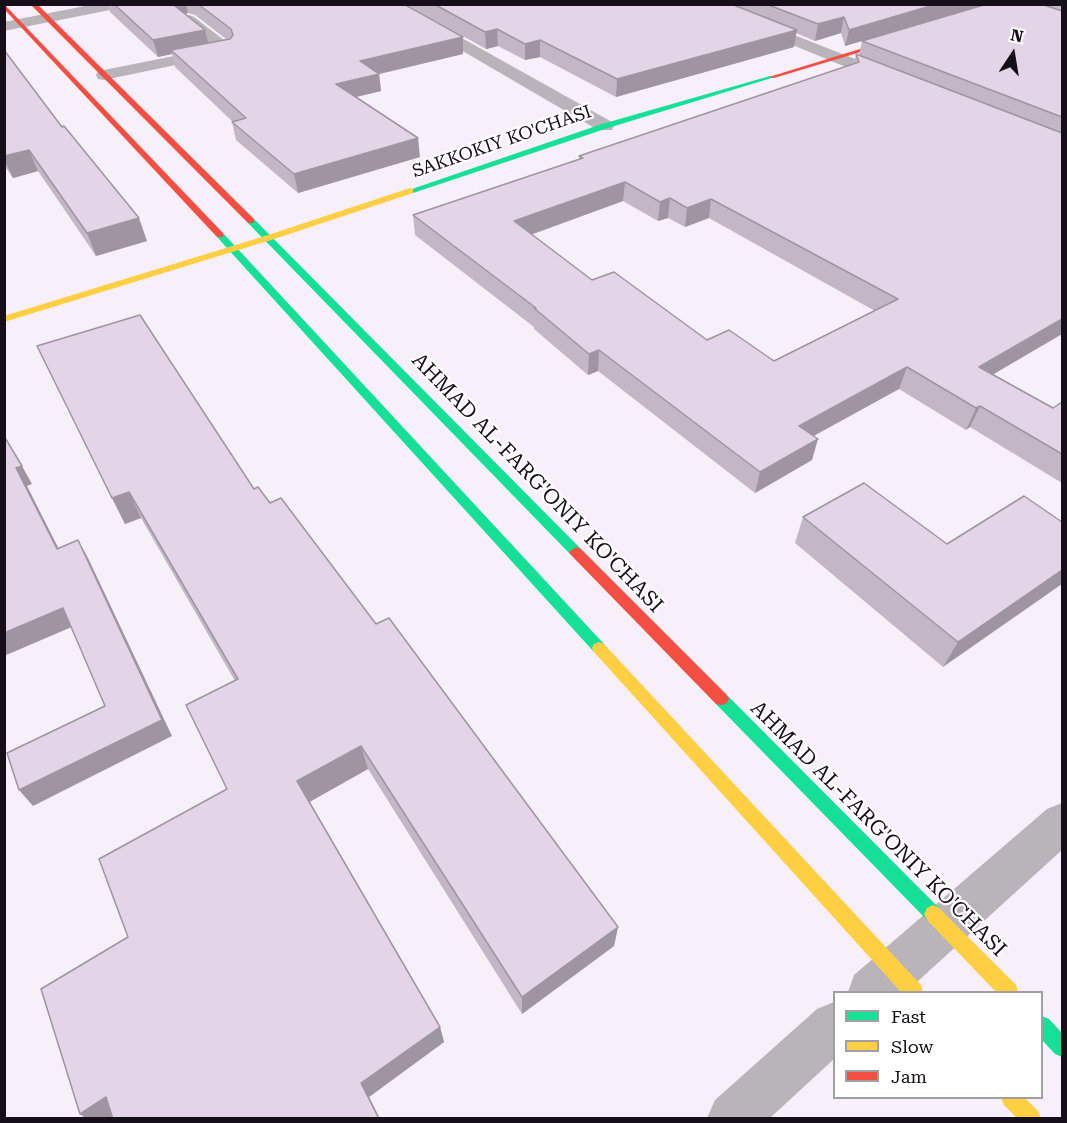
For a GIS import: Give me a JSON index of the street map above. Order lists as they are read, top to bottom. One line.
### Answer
{"streets":{"main road":["SAKKOKIY KO'CHASI","AHMAD AL-FARG'ONIY KO'CHASI"]},"crossings":[["SAKKOKIY KO'CHASI","AHMAD AL-FARG'ONIY KO'CHASI"]],"legend":["Fast","Slow","Jam"],"north":"top"}
